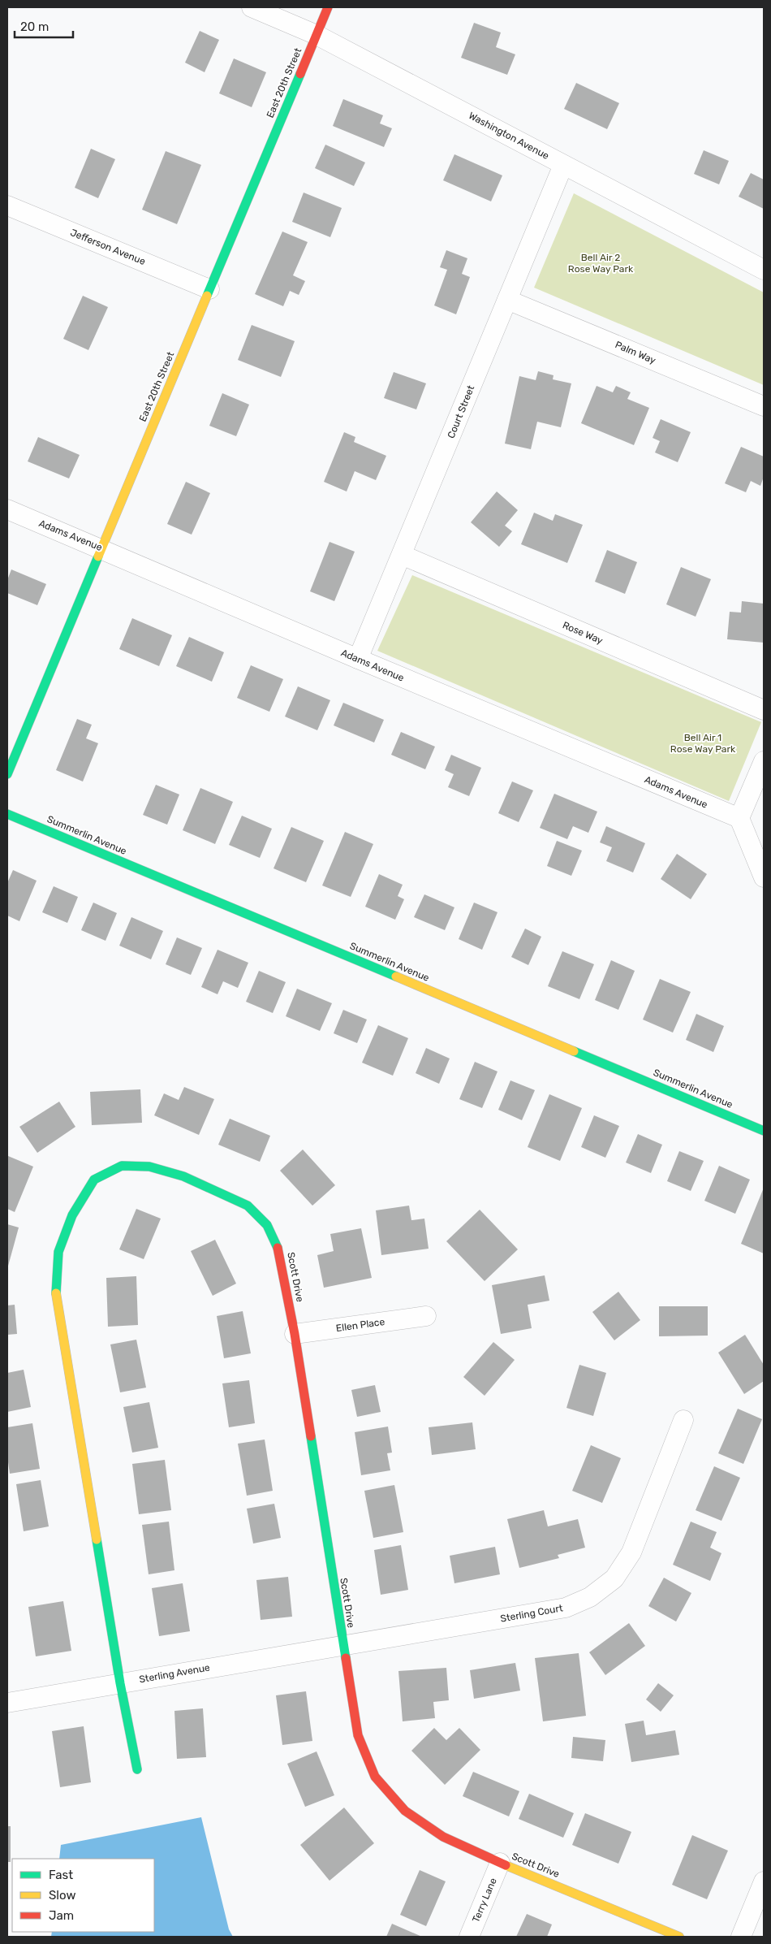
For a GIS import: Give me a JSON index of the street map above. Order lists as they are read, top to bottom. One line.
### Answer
{"streets":{"street":["East 20th Street","Washington Avenue","Jefferson Avenue","Palm Way","Court Street","Adams Avenue","Rose Way","Summerlin Avenue","Scott Drive","Ellen Place","Sterling Court","Sterling Avenue","Terry Lane"]},"crossings":[["East 20th Street","Washington Avenue"],["East 20th Street","Jefferson Avenue"],["East 20th Street","Adams Avenue"],["Washington Avenue","Court Street"],["Palm Way","Court Street"],["Court Street","Adams Avenue"],["Court Street","Rose Way"],["Scott Drive","Ellen Place"],["Scott Drive","Sterling Court"],["Scott Drive","Sterling Avenue"],["Scott Drive","Terry Lane"],["Sterling Court","Sterling Avenue"]],"parks":["Bell Air 2 Rose Way Park","Bell Air 1 Rose Way Park"],"legend":["Fast","Slow","Jam"],"scale_bar":"20 m"}
